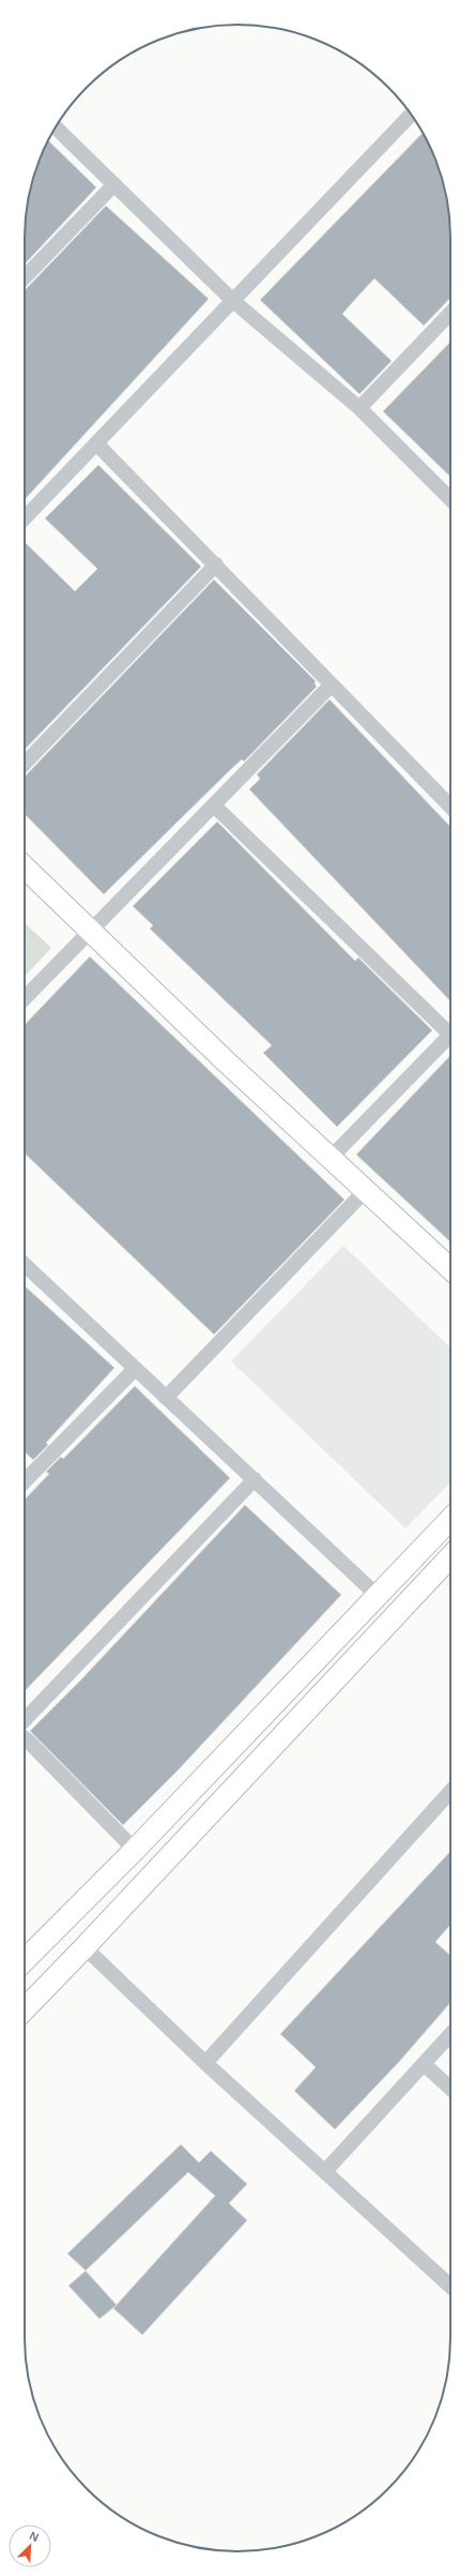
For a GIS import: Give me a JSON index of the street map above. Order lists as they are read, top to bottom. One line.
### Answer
{"north":"top right"}
